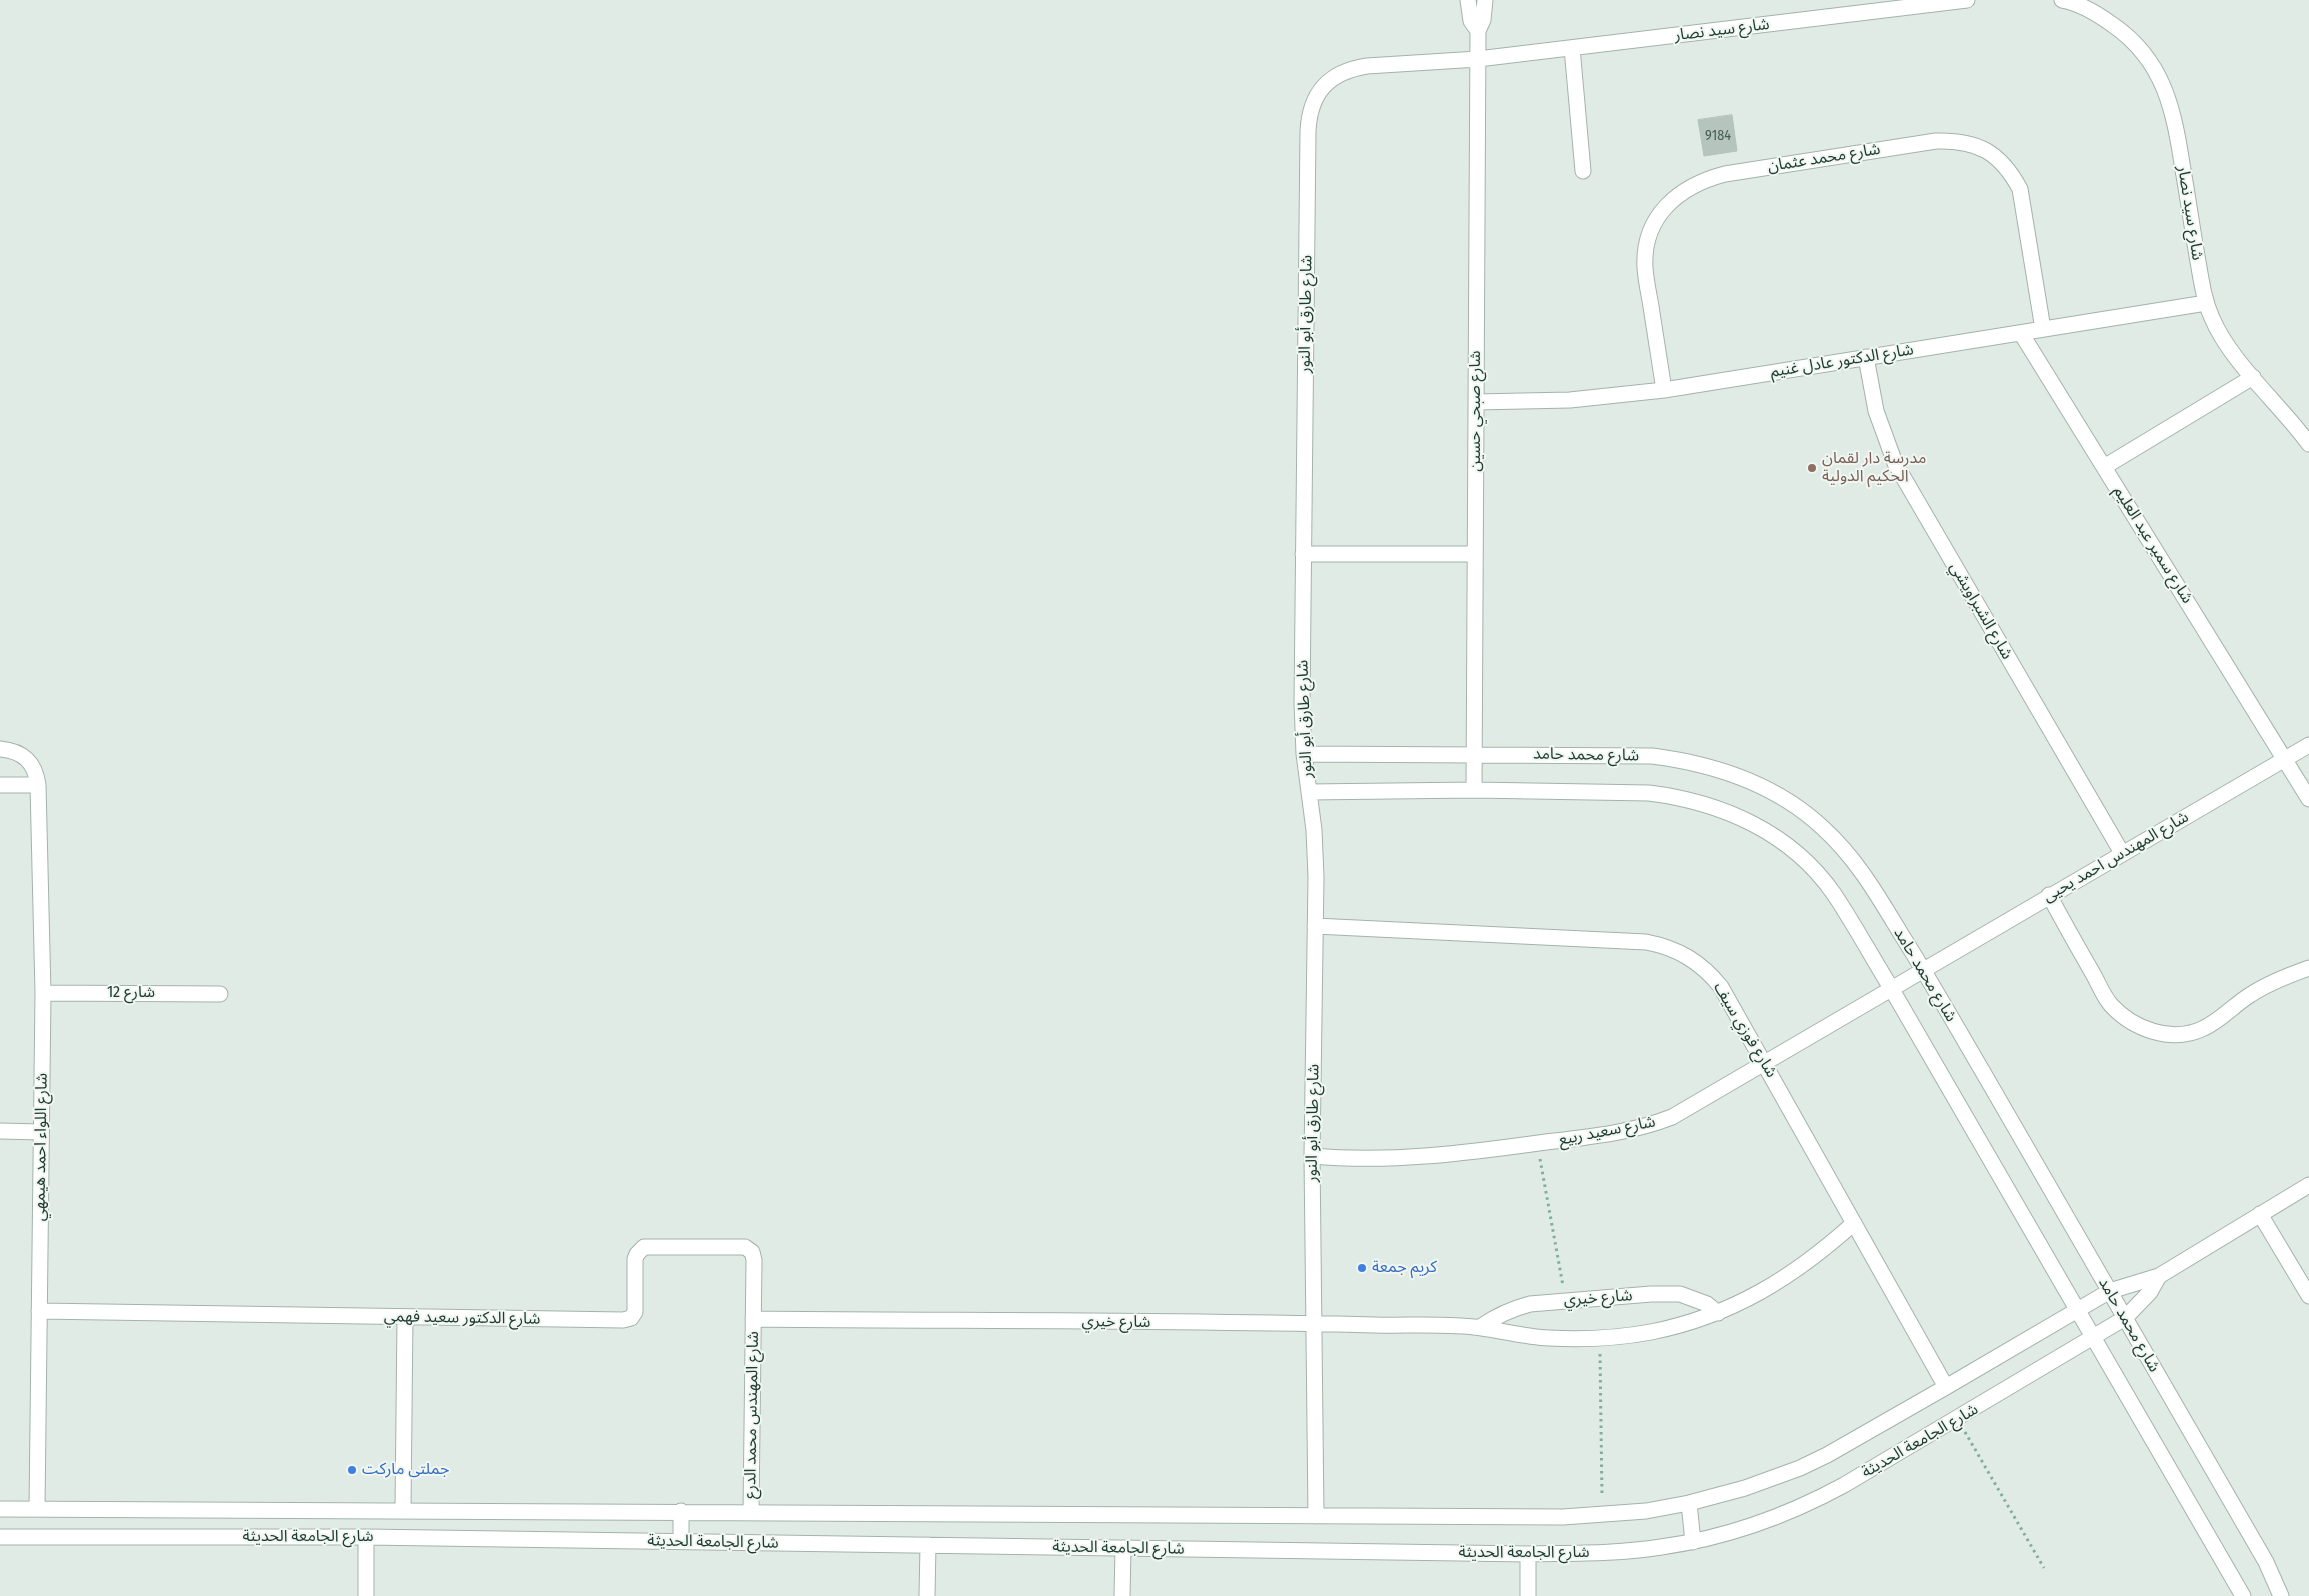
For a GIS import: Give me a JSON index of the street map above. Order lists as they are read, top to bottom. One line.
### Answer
{"streets":{"street":["شارع سيد نصار","شارع محمد عثمان","شارع طارق أبو النور","شارع الدكتور عادل غنيم","شارع صبحي حسين","شارع سمير عبد العليم","شارع الشبراويشي","شارع محمد حامد","شارع المهندس احمد يحيى","شارع 12","شارع فوزي سيف","شارع سعيد ربيع","شارع اللواء احمد هيمهي","شارع خيري","شارع الدكتور سعيد فهمي","شارع المهندس محمد الدرع","شارع الجامعة الحديثة"]},"crossings":[["شارع سيد نصار","شارع طارق أبو النور"],["شارع سيد نصار","شارع الدكتور عادل غنيم"],["شارع سيد نصار","شارع صبحي حسين"],["شارع محمد عثمان","شارع الدكتور عادل غنيم"],["شارع طارق أبو النور","شارع صبحي حسين"],["شارع طارق أبو النور","شارع محمد حامد"],["شارع طارق أبو النور","شارع فوزي سيف"],["شارع طارق أبو النور","شارع سعيد ربيع"],["شارع طارق أبو النور","شارع خيري"],["شارع طارق أبو النور","شارع الجامعة الحديثة"],["شارع الدكتور عادل غنيم","شارع صبحي حسين"],["شارع الدكتور عادل غنيم","شارع سمير عبد العليم"],["شارع الدكتور عادل غنيم","شارع الشبراويشي"],["شارع صبحي حسين","شارع محمد حامد"],["شارع سمير عبد العليم","شارع المهندس احمد يحيى"],["شارع الشبراويشي","شارع المهندس احمد يحيى"],["شارع محمد حامد","شارع المهندس احمد يحيى"],["شارع محمد حامد","شارع سعيد ربيع"],["شارع محمد حامد","شارع الجامعة الحديثة"],["شارع المهندس احمد يحيى","شارع سعيد ربيع"],["شارع 12","شارع اللواء احمد هيمهي"],["شارع فوزي سيف","شارع سعيد ربيع"],["شارع فوزي سيف","شارع خيري"],["شارع فوزي سيف","شارع الجامعة الحديثة"],["شارع اللواء احمد هيمهي","شارع الدكتور سعيد فهمي"],["شارع اللواء احمد هيمهي","شارع الجامعة الحديثة"],["شارع خيري","شارع الدكتور سعيد فهمي"],["شارع خيري","شارع المهندس محمد الدرع"],["شارع الدكتور سعيد فهمي","شارع المهندس محمد الدرع"],["شارع المهندس محمد الدرع","شارع الجامعة الحديثة"]],"places":["مدرسة دار لقمان الحكيم الدولية","كريم جمعة","جملتى ماركت"],"house_numbers":["9184"]}
